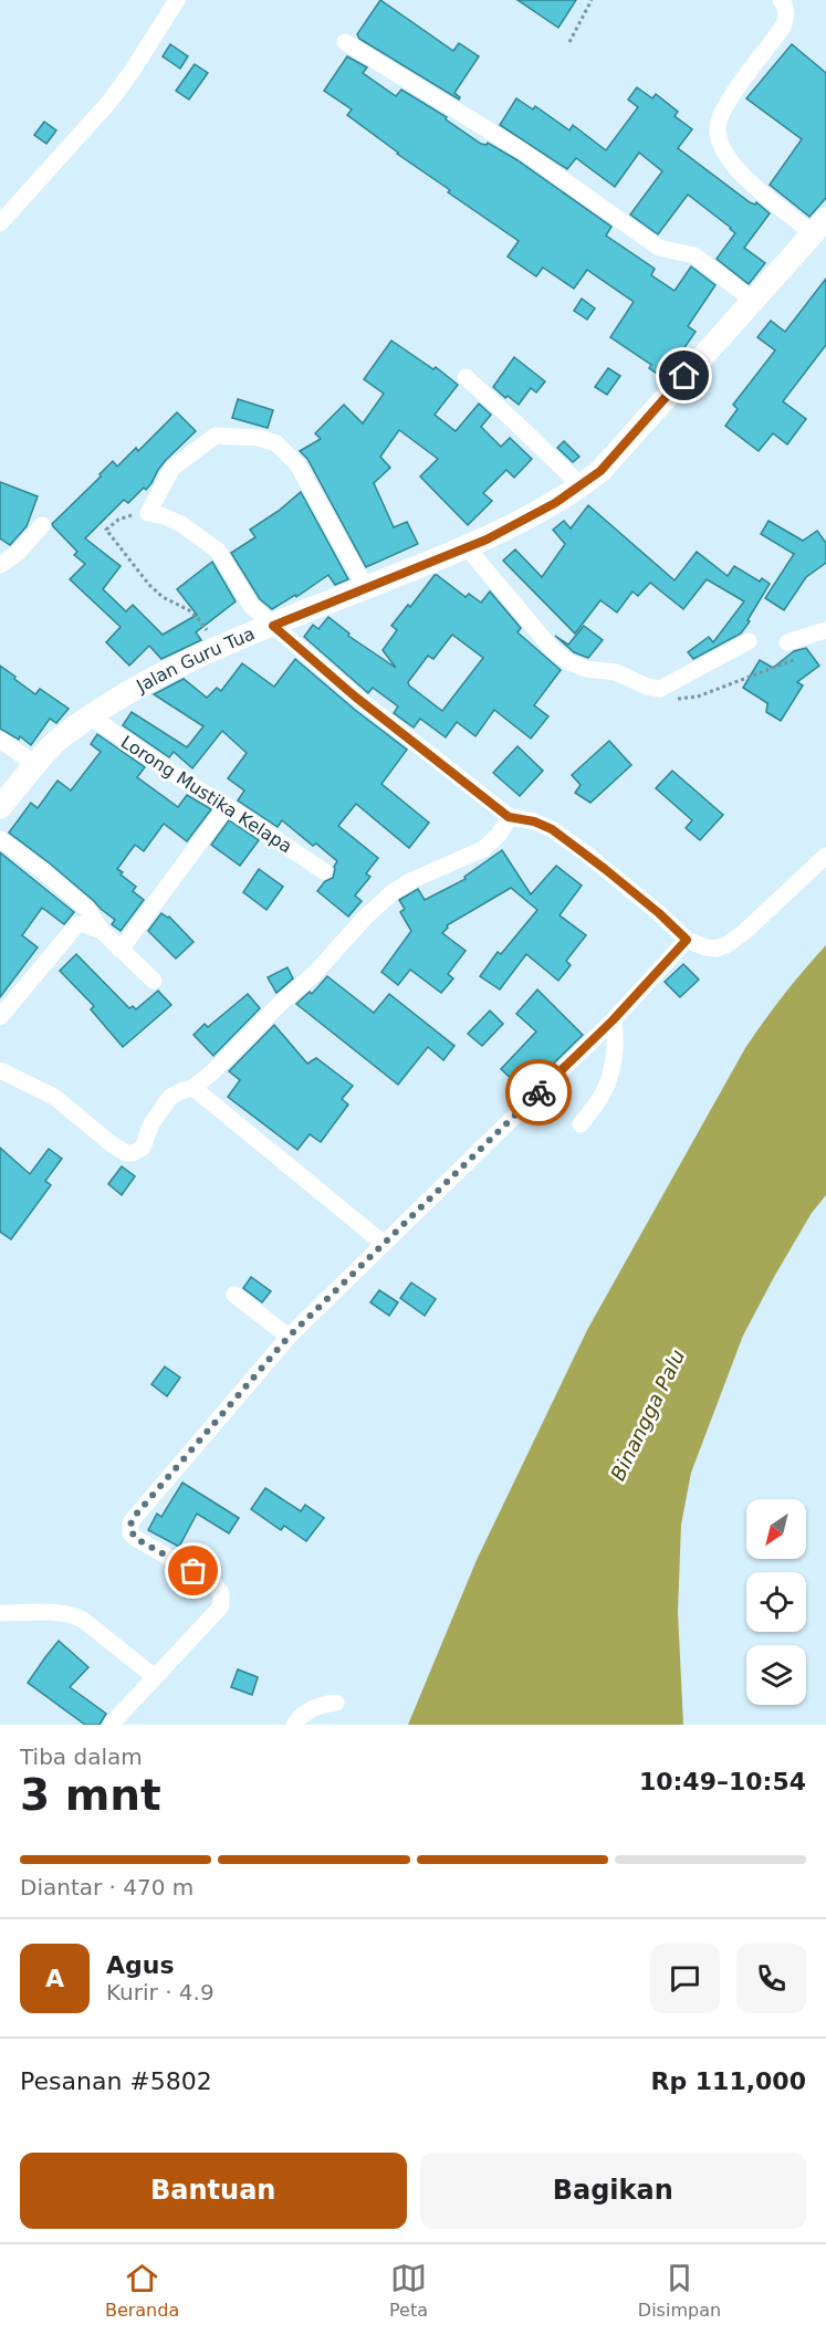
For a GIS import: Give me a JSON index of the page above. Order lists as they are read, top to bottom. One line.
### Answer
{"streets":{"main road":["Jalan Guru Tua"],"street":["Lorong Mustika Kelapa"]},"crossings":[["Jalan Guru Tua","Lorong Mustika Kelapa"]],"water":["Binangga Palu"],"north":"bottom left","page":{"heading":["3 mnt","Tiba dalam","10:49–10:54"],"panel":["Agus","Kurir · 4.9","Pesanan #5802","Rp 111,000"],"bar":"Diantar · 470 m","round":"A","buttons":["Bantuan","Bagikan"],"tabs":["Beranda","Peta","Disimpan"]}}
